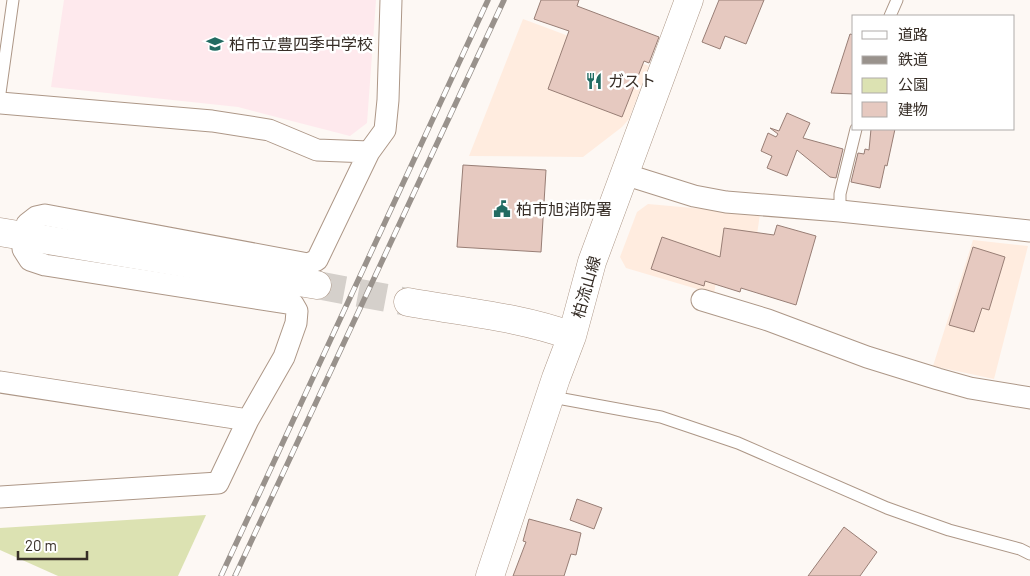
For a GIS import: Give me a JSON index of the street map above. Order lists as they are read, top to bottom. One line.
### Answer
{"streets":{"main road":["柏流山線"]},"places":{"school or university":["柏市立豊四季中学校"],"restaurant":["ガスト"],"public building":["柏市旭消防署"]},"legend":["道路","鉄道","公園","建物"],"scale_bar":"20 m"}
